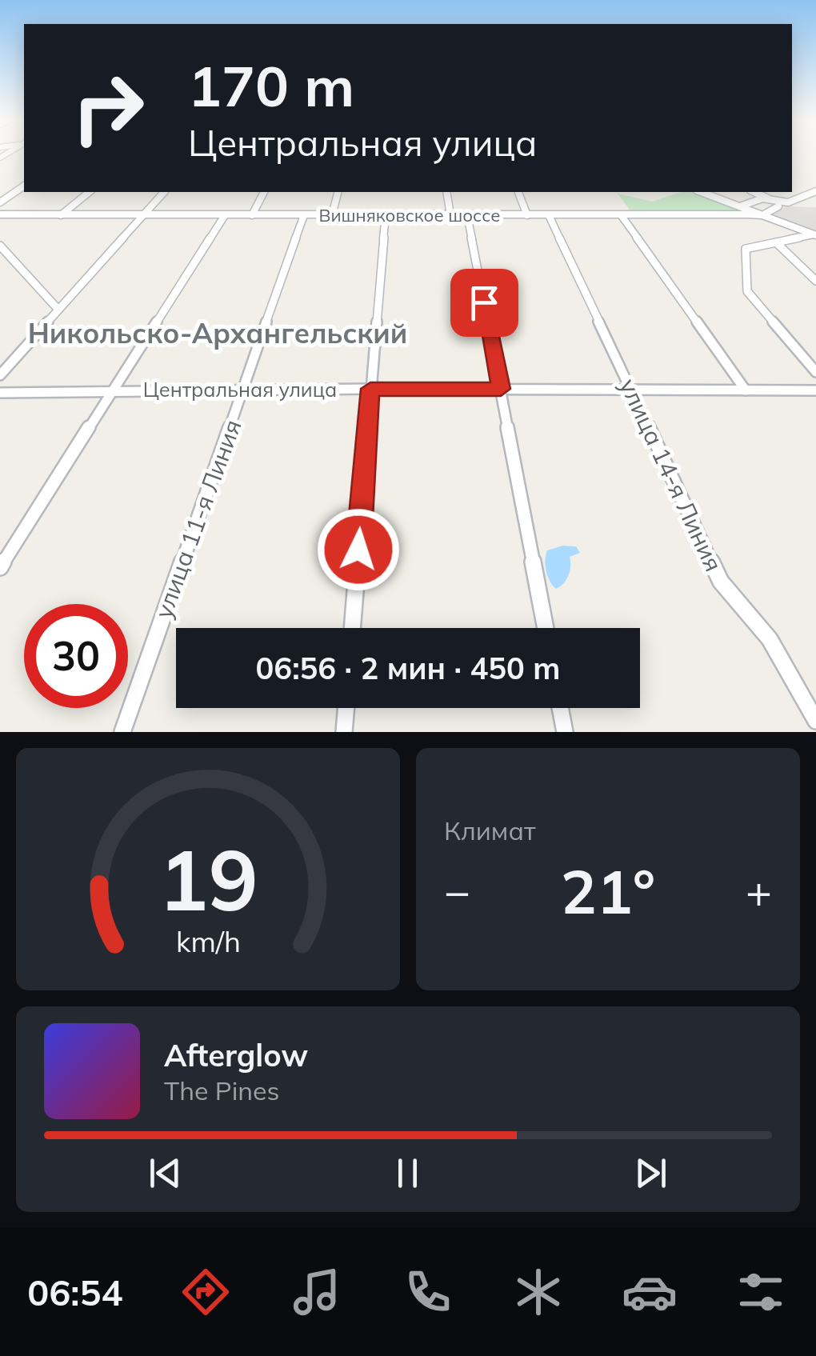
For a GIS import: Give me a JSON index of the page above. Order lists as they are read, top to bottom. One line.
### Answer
{"streets":{"street":["Вишняковское шоссе","Центральная улица","улица 14-я Линия","улица 11-я Линия"]},"crossings":[["Вишняковское шоссе","улица 14-я Линия"],["Вишняковское шоссе","улица 11-я Линия"],["Центральная улица","улица 14-я Линия"],["Центральная улица","улица 11-я Линия"]],"districts":["Никольско-Архангельский"],"page":{"turn":["170 m","Центральная улица"],"limit":"30","trip":"06:56 · 2 мин · 450 m","tile":"Климат","heat":["−","21°","+"],"song":["Afterglow","The Pines"],"tabs":"06:54","gauge":["19","km/h"]}}
